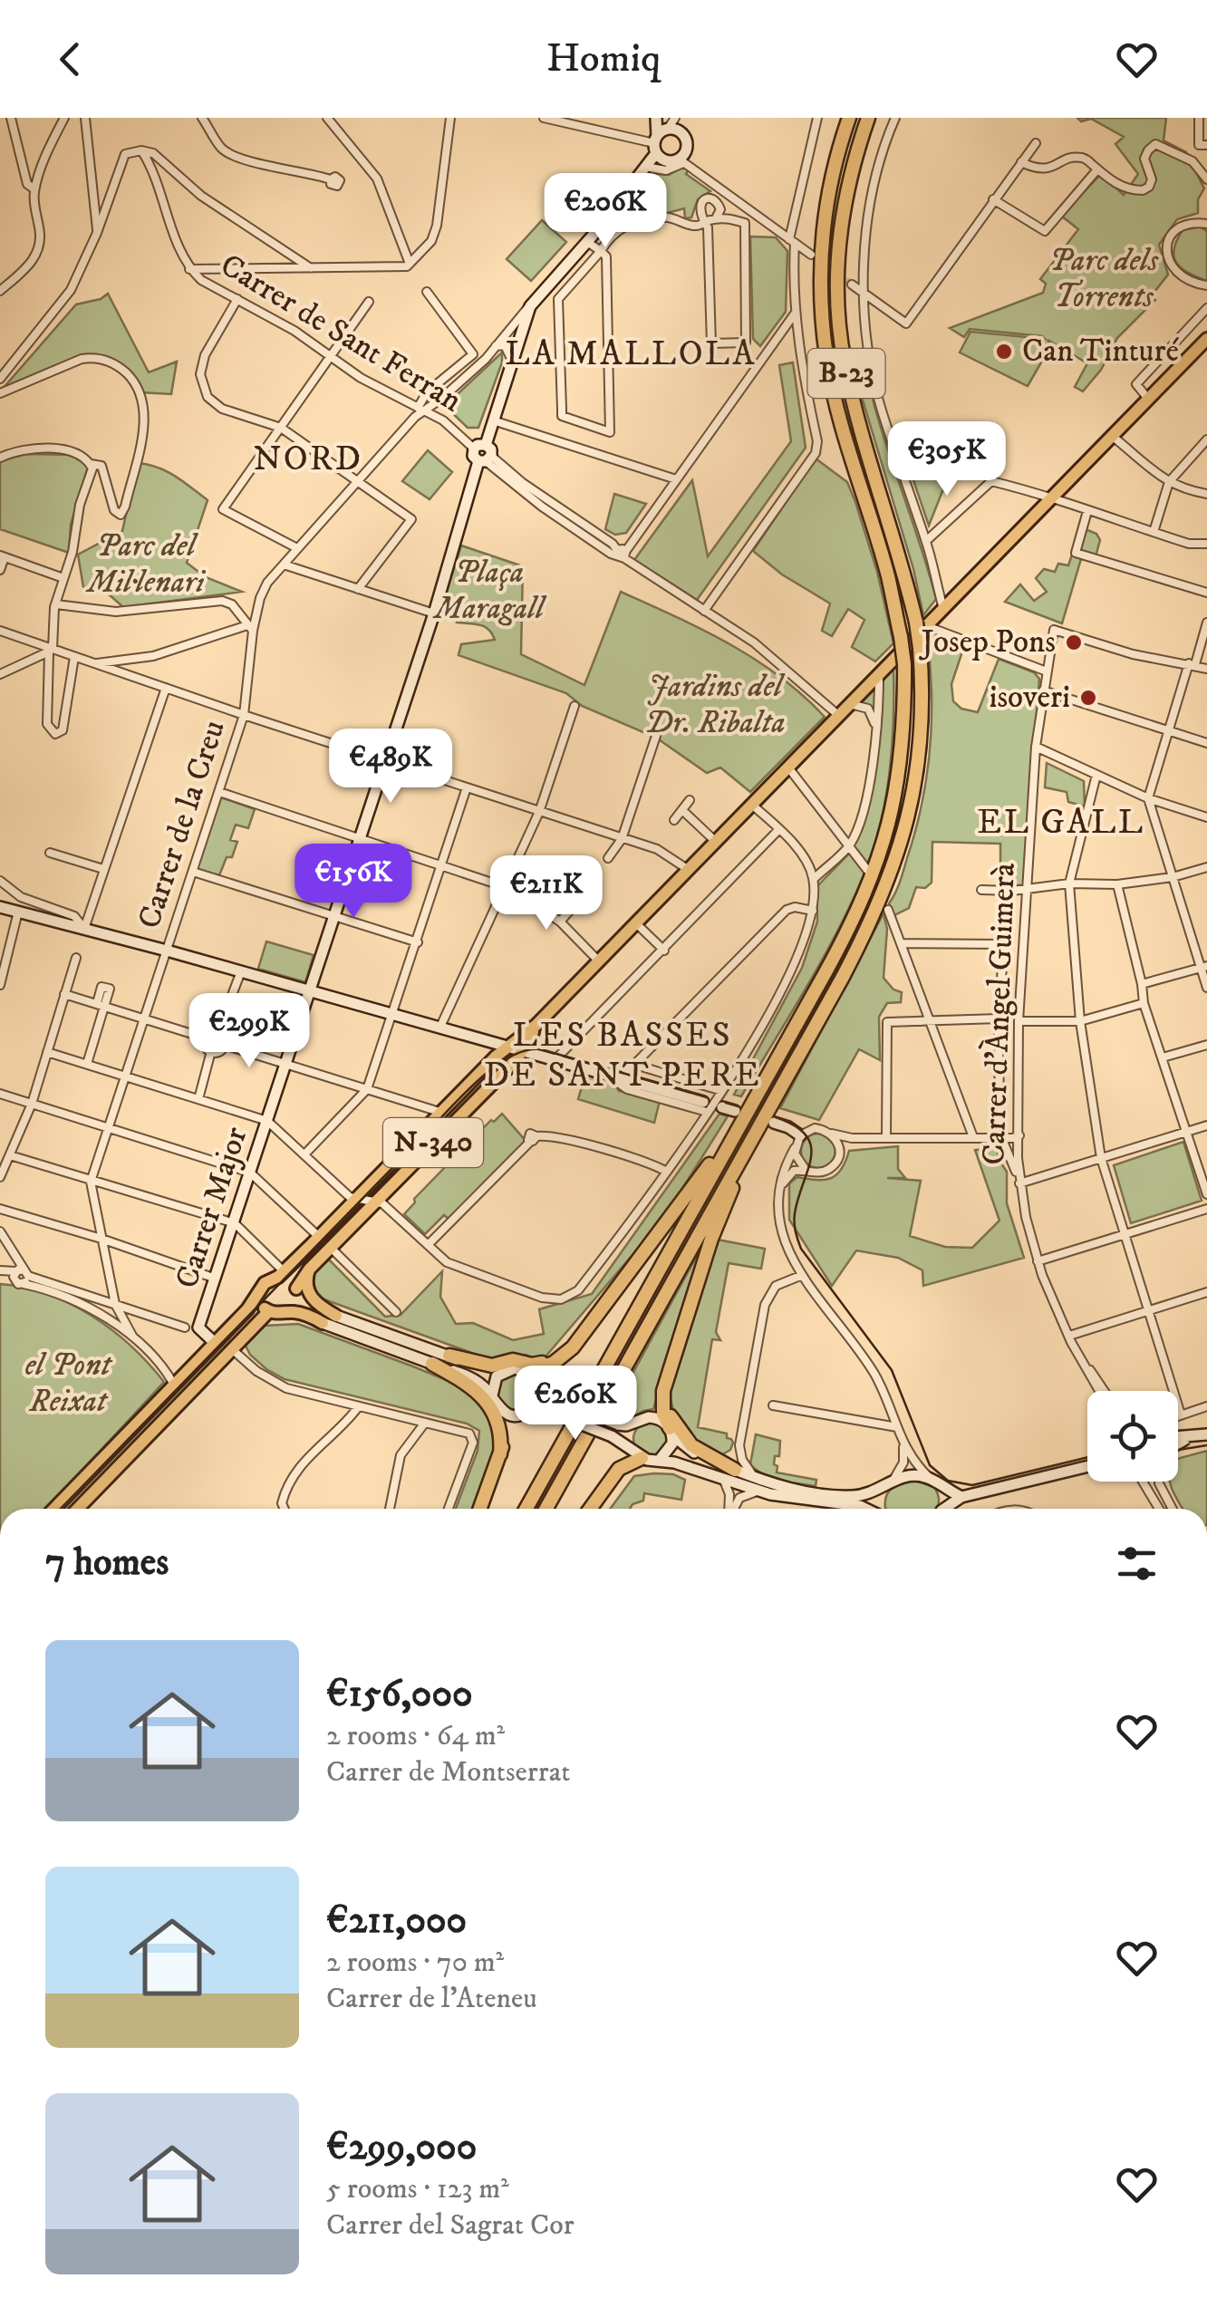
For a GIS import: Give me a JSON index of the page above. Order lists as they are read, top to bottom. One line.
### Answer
{"streets":{"highway":["B-23"],"main road":["N-340"],"street":["Carrer de Sant Ferran","Carrer de la Creu","Carrer d'Àngel Guimerà","Carrer Major"]},"crossings":[["Carrer de Sant Ferran","Carrer de la Creu"],["B-23","N-340"],["N-340","Carrer Major"]],"districts":["LA MALLOLA","NORD","EL GALL","LES BASSES DE SANT PERE"],"parks":["Parc dels Torrents","Parc del Mil·lenari","Plaça Maragall","Jardins del Dr. Ribalta","el Pont Reixat"],"places":["Can Tinturé","Josep Pons","isoveri"],"page":{"header":"Homiq","price":["€206K","€305K","€489K","€156K","€211K","€299K","€260K"],"heading":"7 homes","list":[{"name":"€156,000","note":"2 rooms · 64 m² · Carrer de Montserrat"},{"name":"€211,000","note":"2 rooms · 70 m² · Carrer de l'Ateneu"},{"name":"€299,000","note":"5 rooms · 123 m² · Carrer del Sagrat Cor"}]}}
